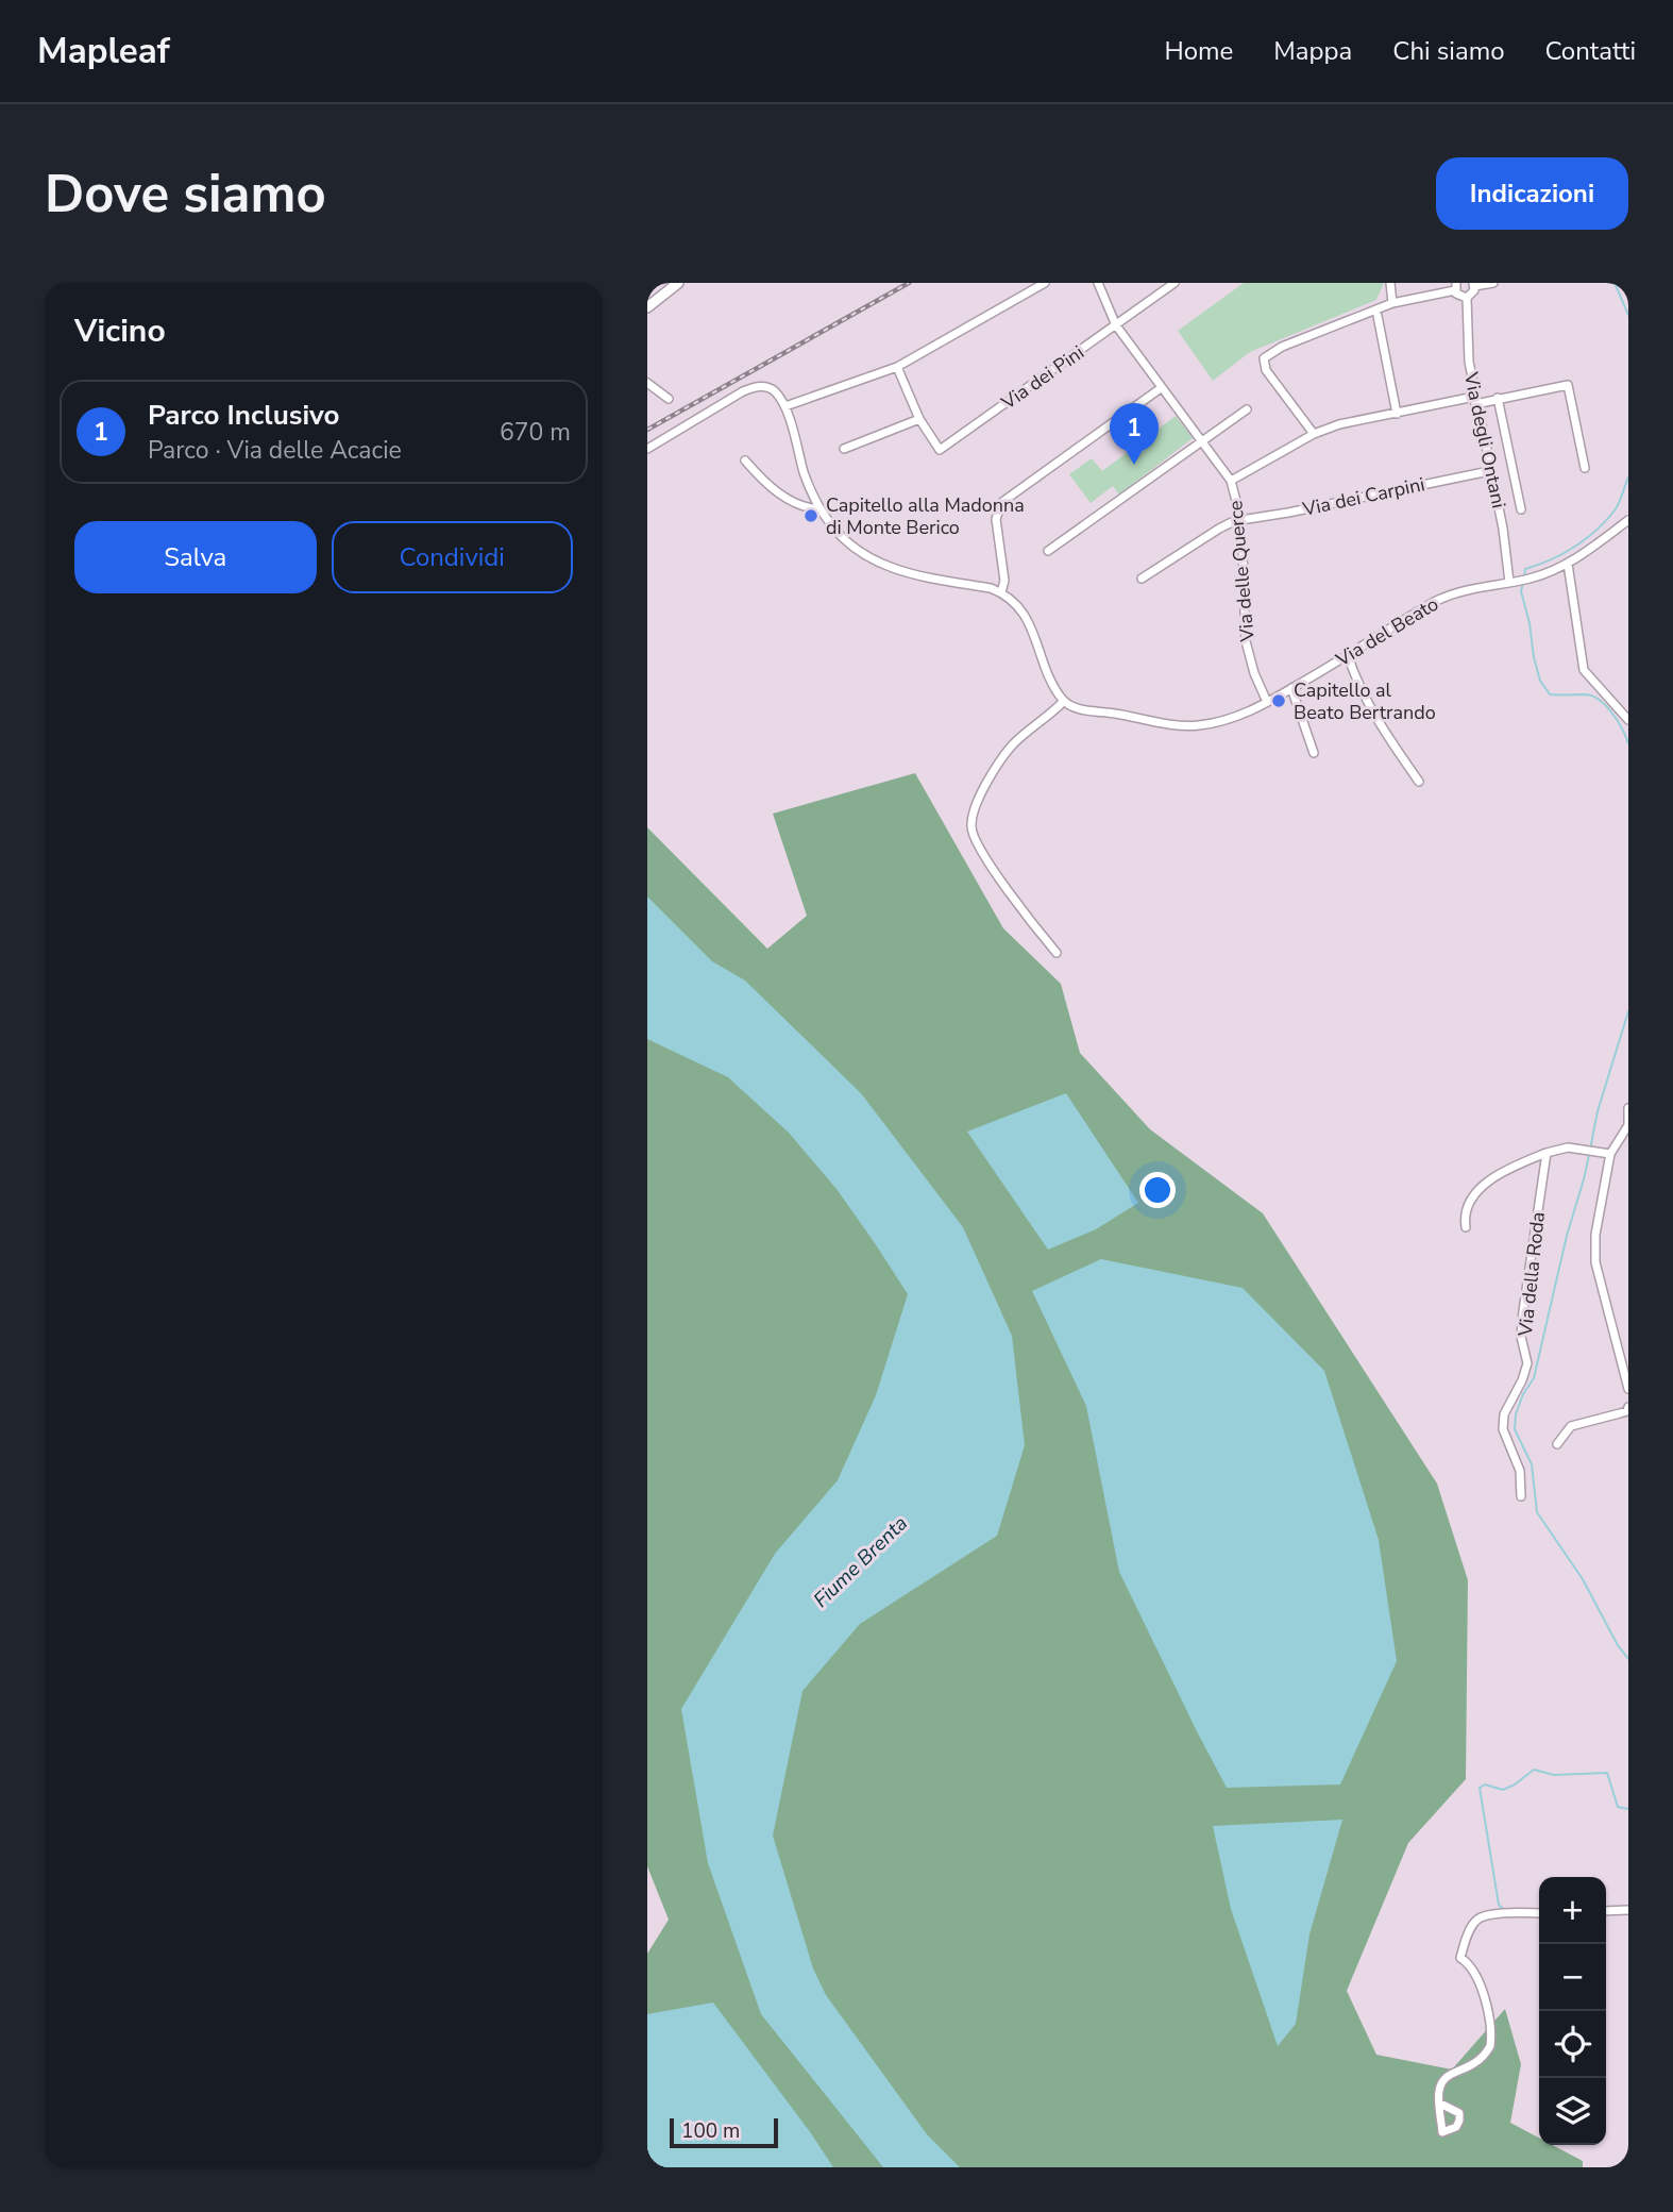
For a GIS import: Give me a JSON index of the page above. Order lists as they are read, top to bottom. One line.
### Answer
{"streets":{"street":["Via dei Pini","Via degli Ontani","Via dei Carpini","Via delle Querce","Via del Beato","Via della Roda"]},"crossings":[["Via degli Ontani","Via dei Carpini"],["Via degli Ontani","Via del Beato"],["Via dei Carpini","Via delle Querce"],["Via delle Querce","Via del Beato"]],"water":["Fiume Brenta"],"places":["Capitello alla Madonna di Monte Berico","Capitello al Beato Bertrando"],"scale_bar":"100 m","page":{"header":"Mapleaf","nav":["Home","Mappa","Chi siamo","Contatti"],"buttons":["Indicazioni",["Salva","Condividi"]],"title":"Dove siamo","heading":"Vicino","list":[{"mark":"1","name":"Parco Inclusivo","note":"Parco · Via delle Acacie","value":"670 m"}],"pins":"1","map_buttons":["+","−"],"scale":"100 m"}}
